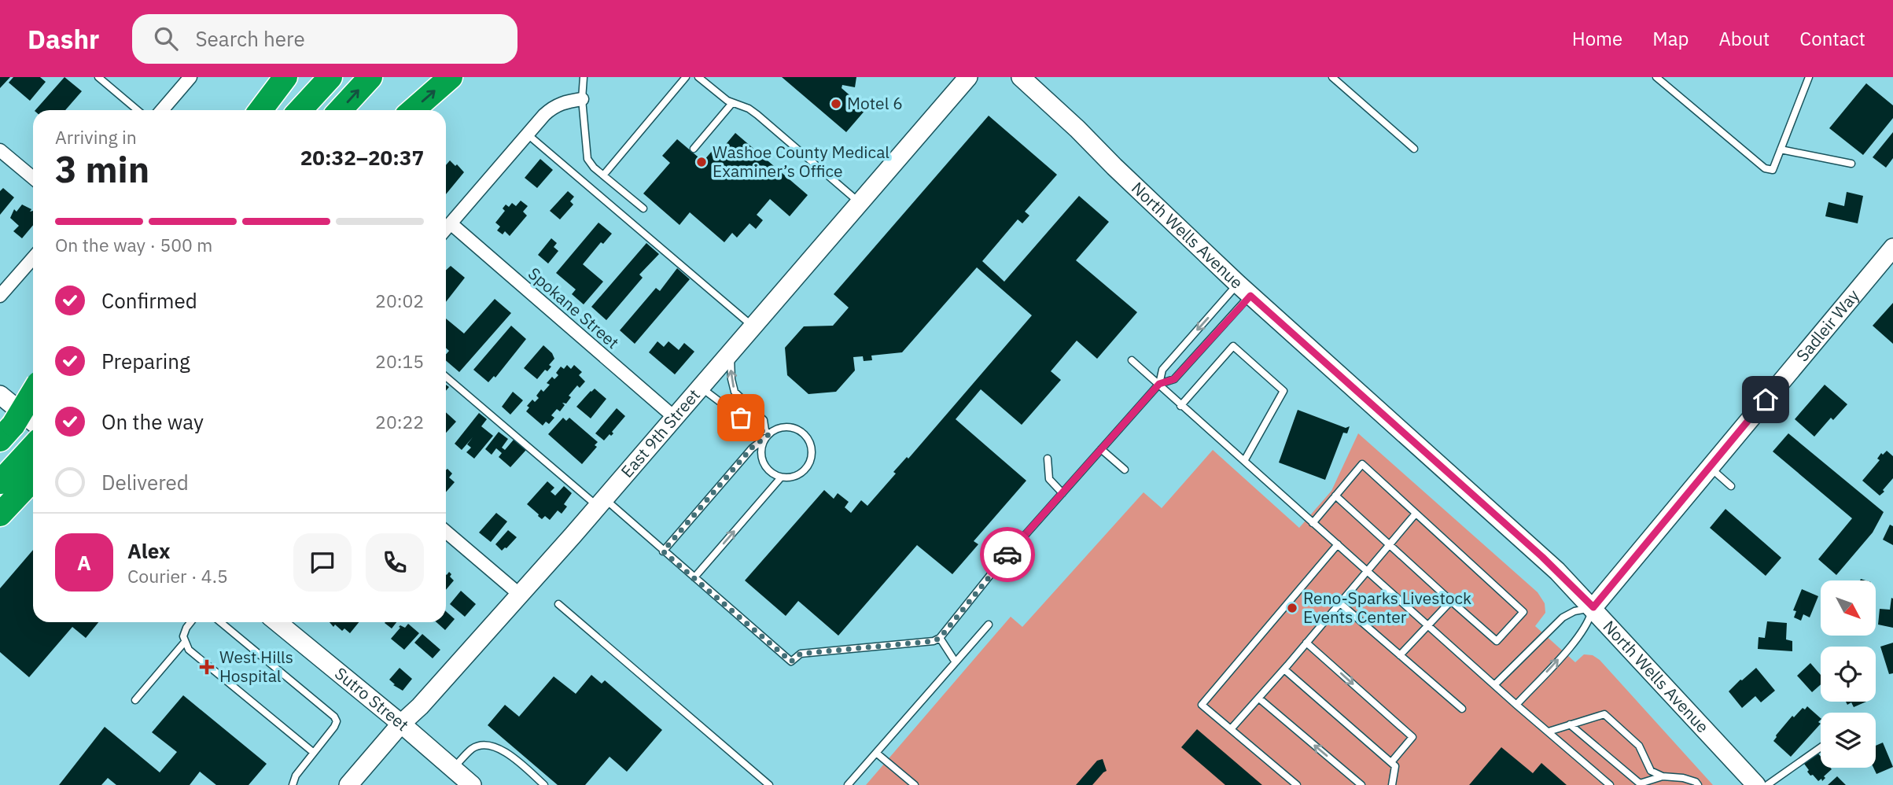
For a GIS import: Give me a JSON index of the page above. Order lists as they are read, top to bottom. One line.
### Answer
{"streets":{"street":["North Wells Avenue","Spokane Street","Sadleir Way","East 9th Street","Sutro Street"]},"crossings":[["North Wells Avenue","Sadleir Way"],["Spokane Street","East 9th Street"],["East 9th Street","Sutro Street"]],"places":{"other":["Motel 6","Washoe County Medical Examiner’s Office","Reno-Sparks Livestock Events Center"],"health":["West Hills Hospital"]},"north":"bottom right","page":{"header":"Dashr","search":"Search here","nav":["Home","Map","About","Contact"],"heading":["3 min","Arriving in","20:32–20:37"],"panel":["Alex","Courier · 4.5"],"bar":"On the way · 500 m","list":[["Confirmed","20:02"],["Preparing","20:15"],["On the way","20:22"],"Delivered"],"round":"A"}}
